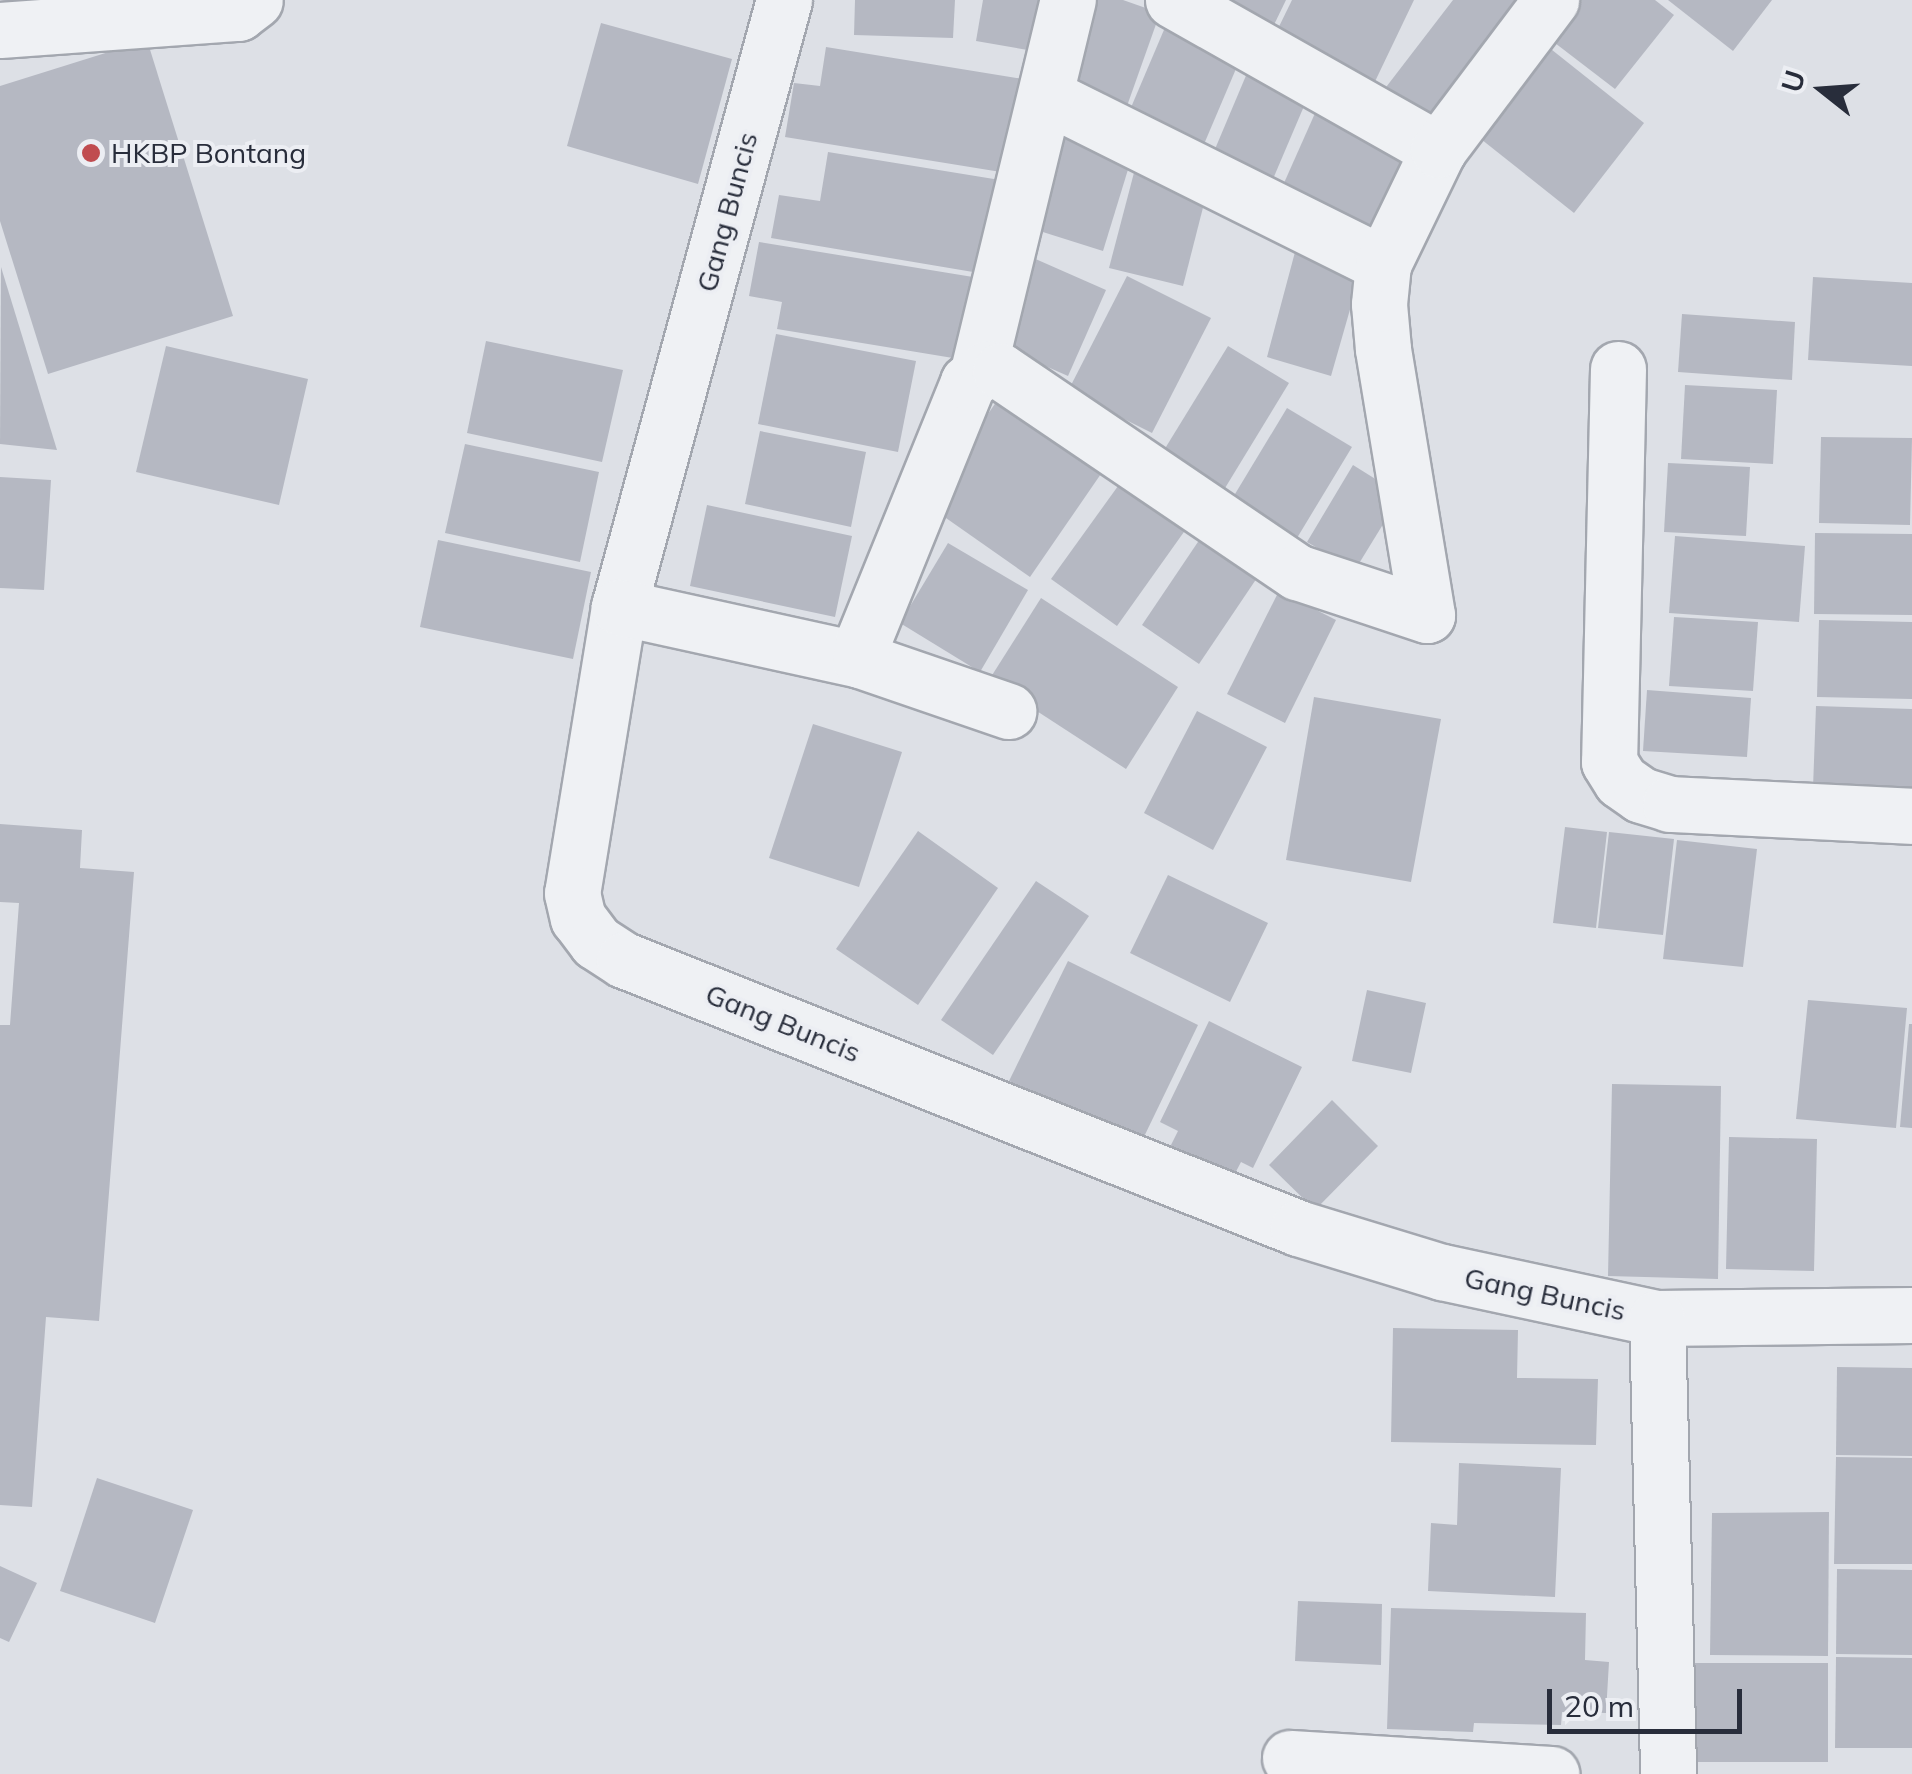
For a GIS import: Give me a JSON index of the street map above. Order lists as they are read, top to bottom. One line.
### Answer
{"streets":{"street":["Gang Buncis"]},"places":["HKBP Bontang"],"scale_bar":"20 m","north":"left"}
